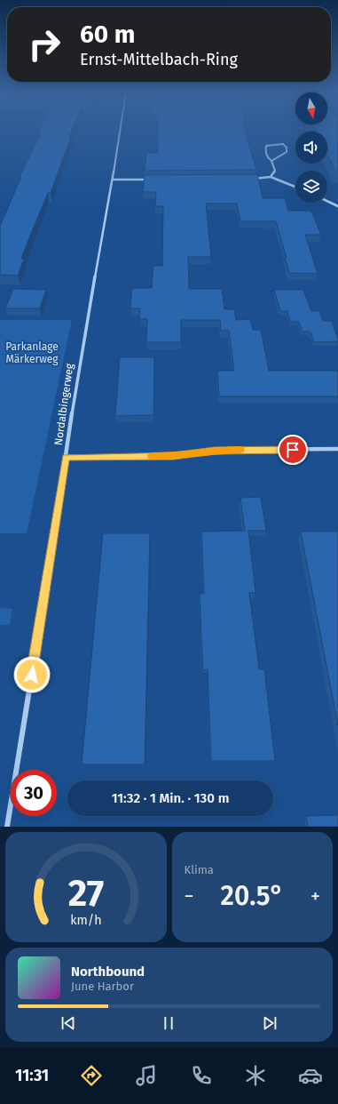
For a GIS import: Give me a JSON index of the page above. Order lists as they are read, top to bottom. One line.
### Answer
{"streets":{"street":["Nordalbingerweg"]},"parks":["Parkanlage Märkerweg"],"north":"bottom","page":{"turn":["60 m","Ernst-Mittelbach-Ring"],"limit":"30","trip":"11:32 · 1 Min. · 130 m","tile":"Klima","heat":["−","20.5°","+"],"song":["Northbound","June Harbor"],"tabs":"11:31","gauge":["27","km/h"]}}
